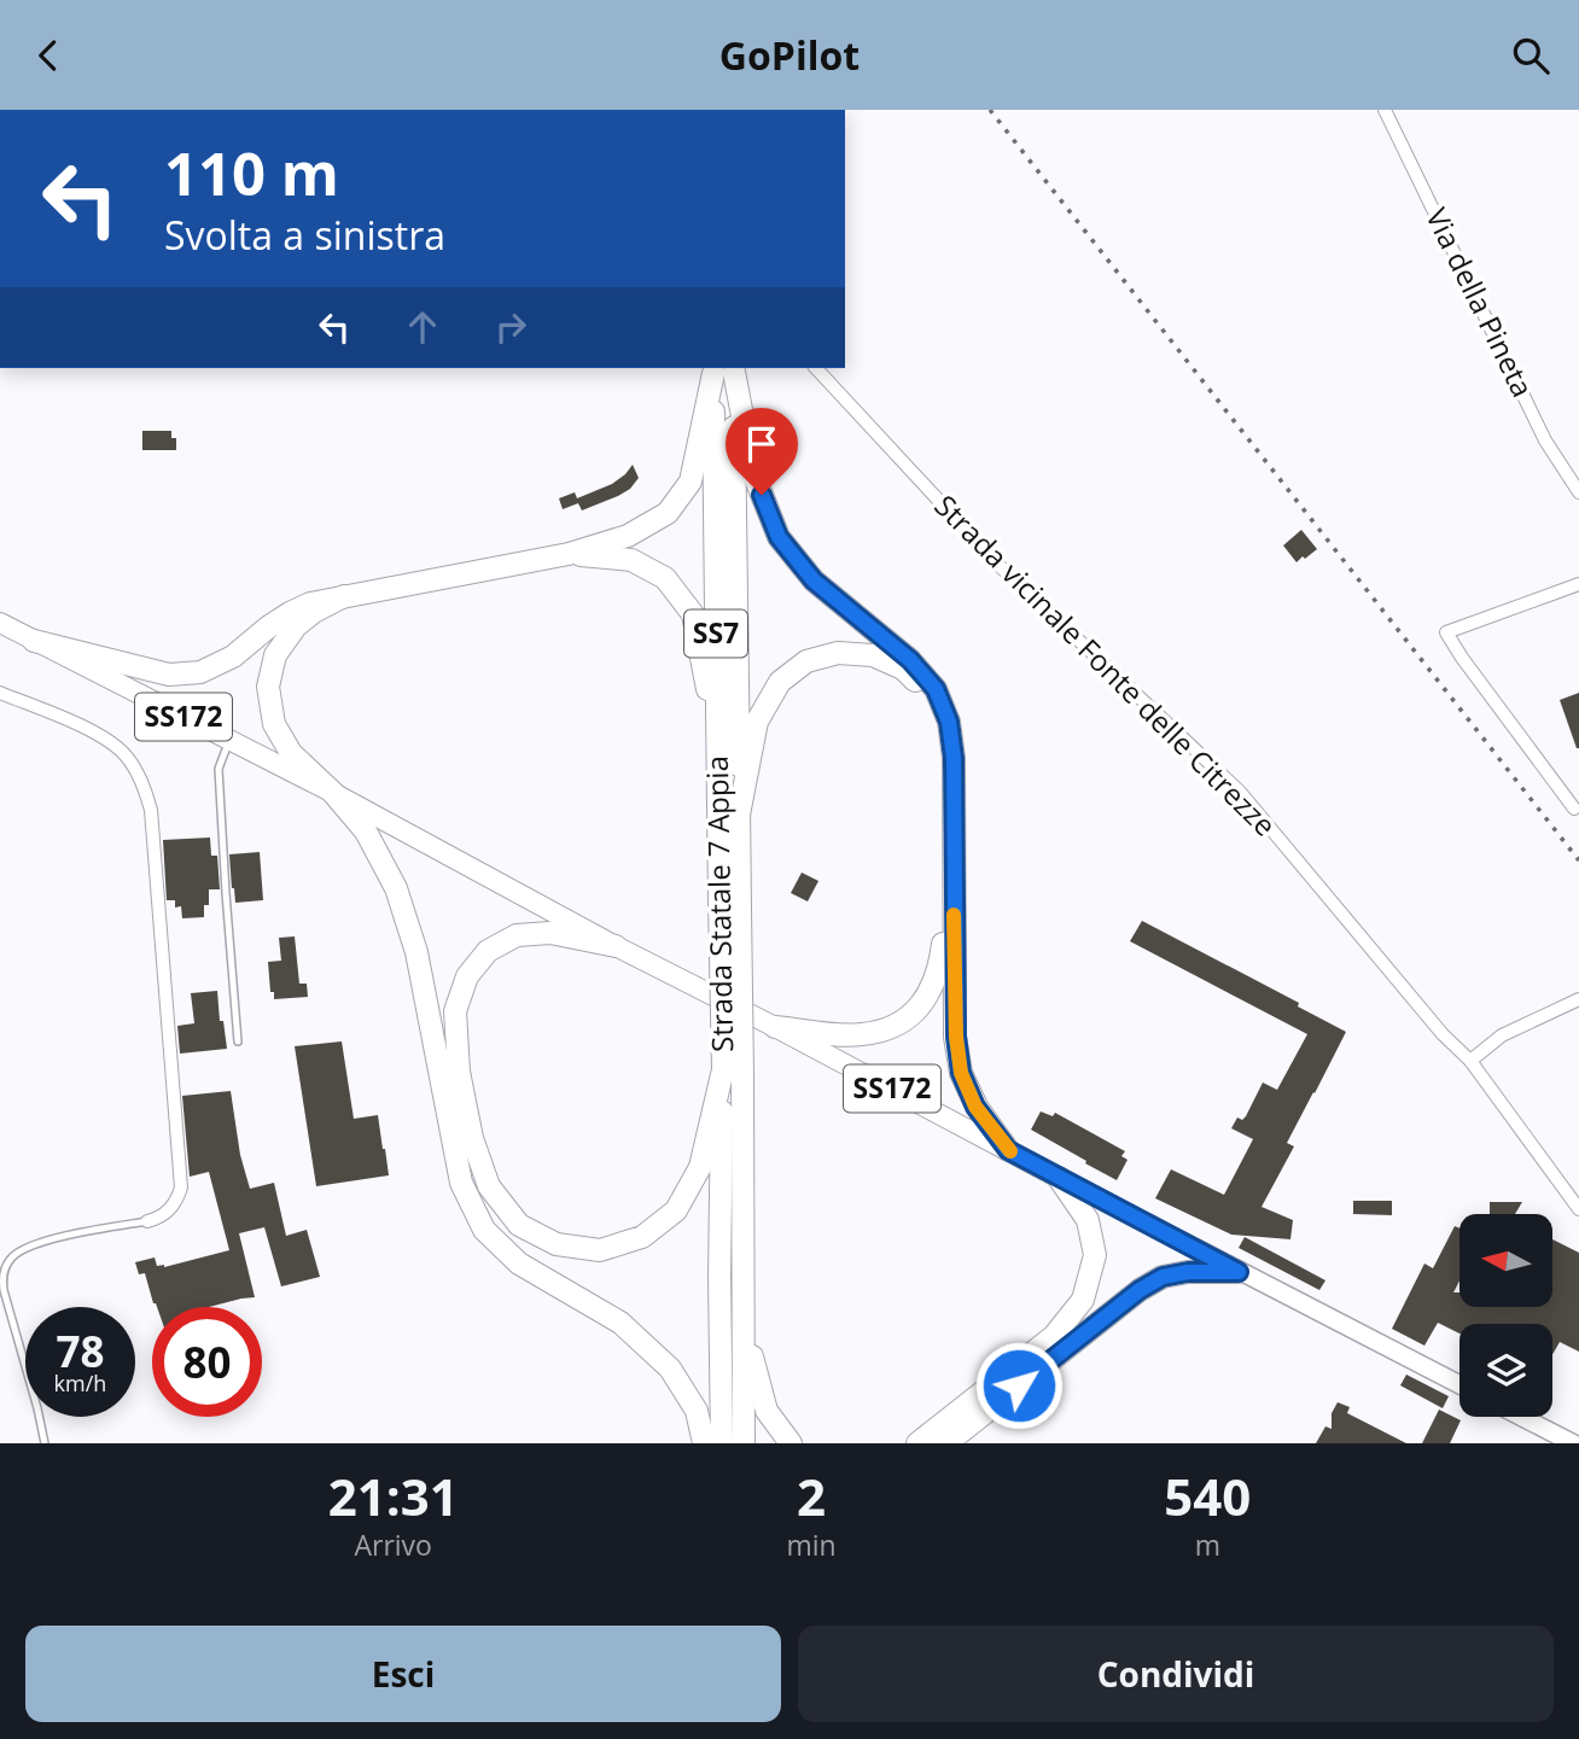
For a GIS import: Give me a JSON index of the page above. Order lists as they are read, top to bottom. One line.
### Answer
{"streets":{"highway":["SS7","Strada Statale 7 Appia"],"main road":["SS172"],"street":["Via della Pineta","Strada vicinale Fonte delle Citrezze"]},"north":"left","page":{"header":"GoPilot","turn":["110 m","Svolta a sinistra"],"speed":"78 km/h","limit":"80","eta":["21:31","Arrivo","2","min","540","m"],"buttons":["Esci","Condividi"]}}
